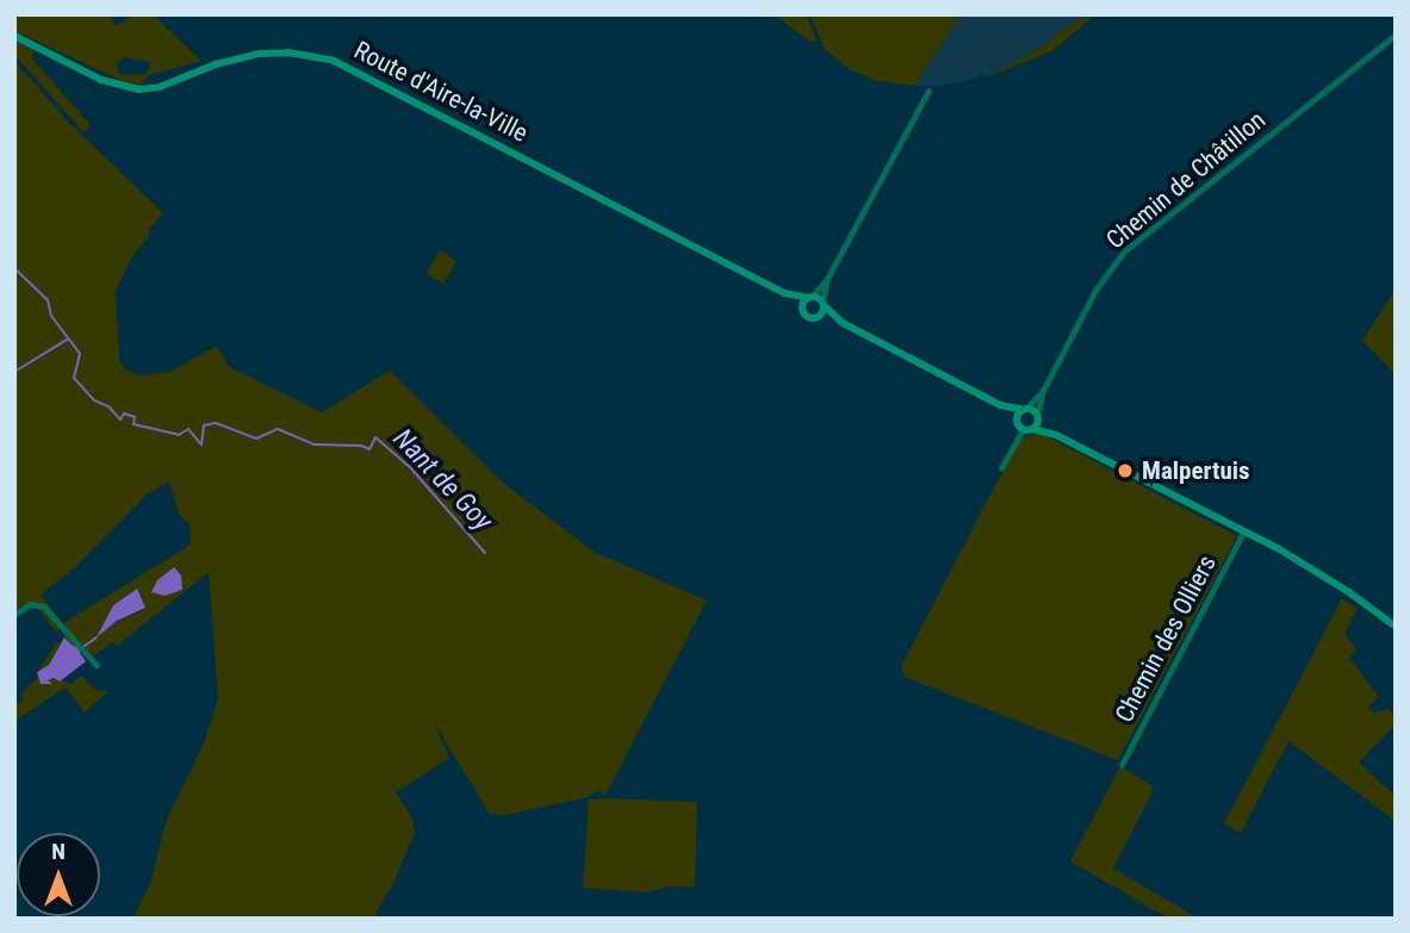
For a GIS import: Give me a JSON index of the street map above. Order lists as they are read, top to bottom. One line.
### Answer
{"streets":{"main road":["Route d'Aire-la-Ville"],"street":["Chemin de Châtillon","Chemin des Olliers"]},"water":["Nant de Goy"],"places":["Malpertuis"],"north":"top"}
